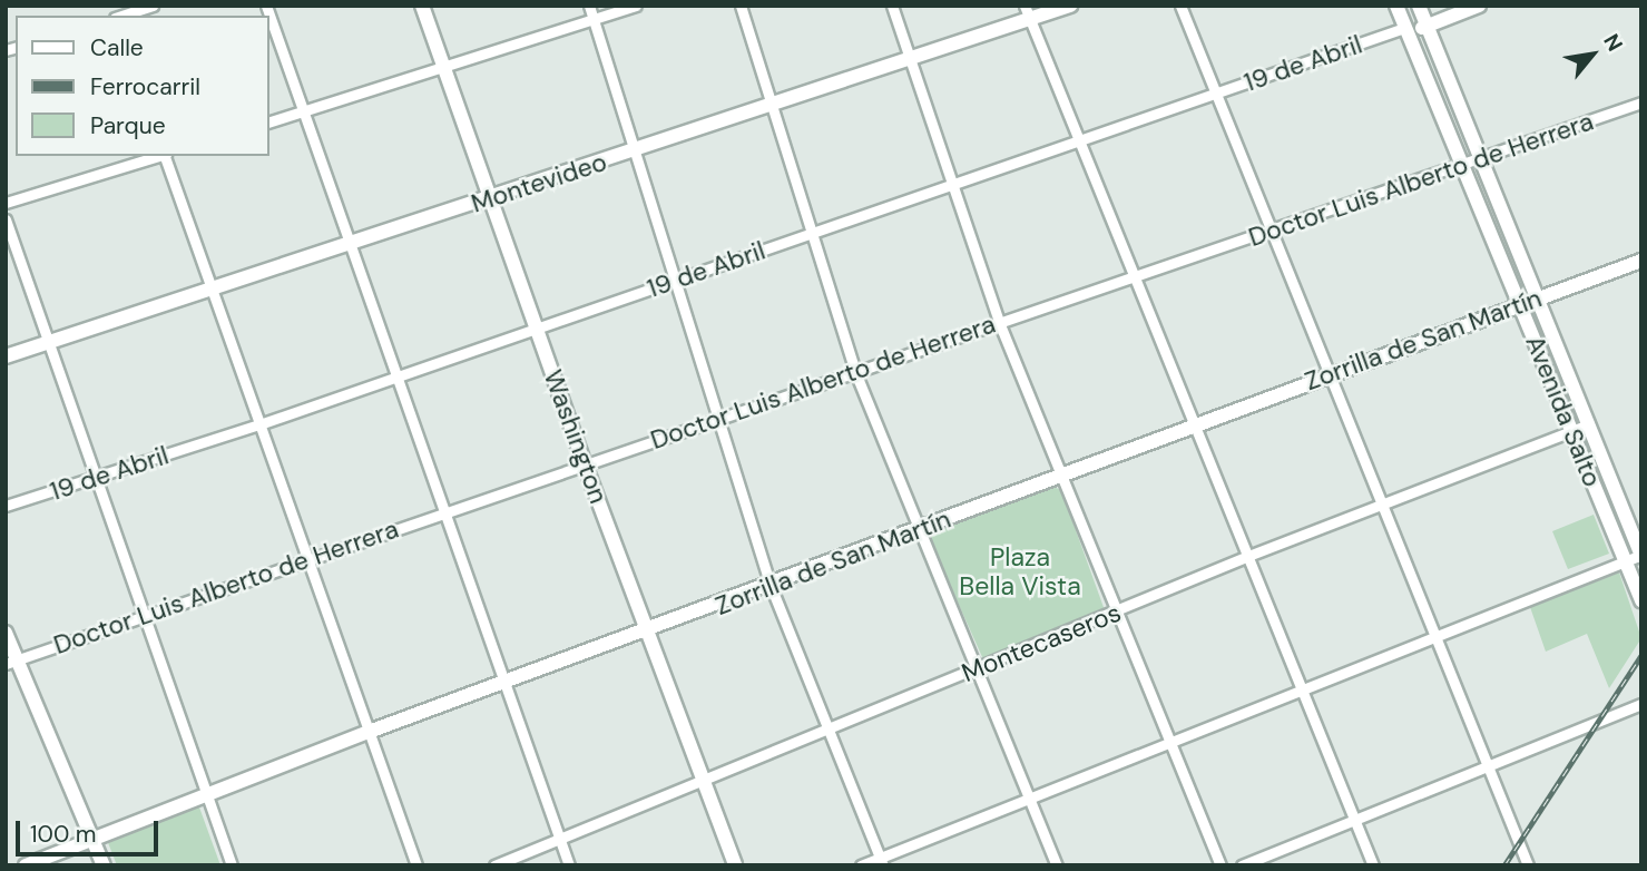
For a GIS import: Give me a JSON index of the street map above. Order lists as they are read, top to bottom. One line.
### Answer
{"streets":{"street":["19 de Abril","Doctor Luis Alberto de Herrera","Montevideo","Zorrilla de San Martín","Avenida Salto","Washington","Montecaseros"]},"crossings":[["19 de Abril","Avenida Salto"],["19 de Abril","Washington"],["Doctor Luis Alberto de Herrera","Avenida Salto"],["Doctor Luis Alberto de Herrera","Washington"],["Montevideo","Washington"],["Zorrilla de San Martín","Avenida Salto"],["Zorrilla de San Martín","Washington"],["Avenida Salto","Montecaseros"],["Washington","Montecaseros"]],"parks":["Plaza Bella Vista"],"legend":["Calle","Ferrocarril","Parque"],"scale_bar":"100 m","north":"top right"}
